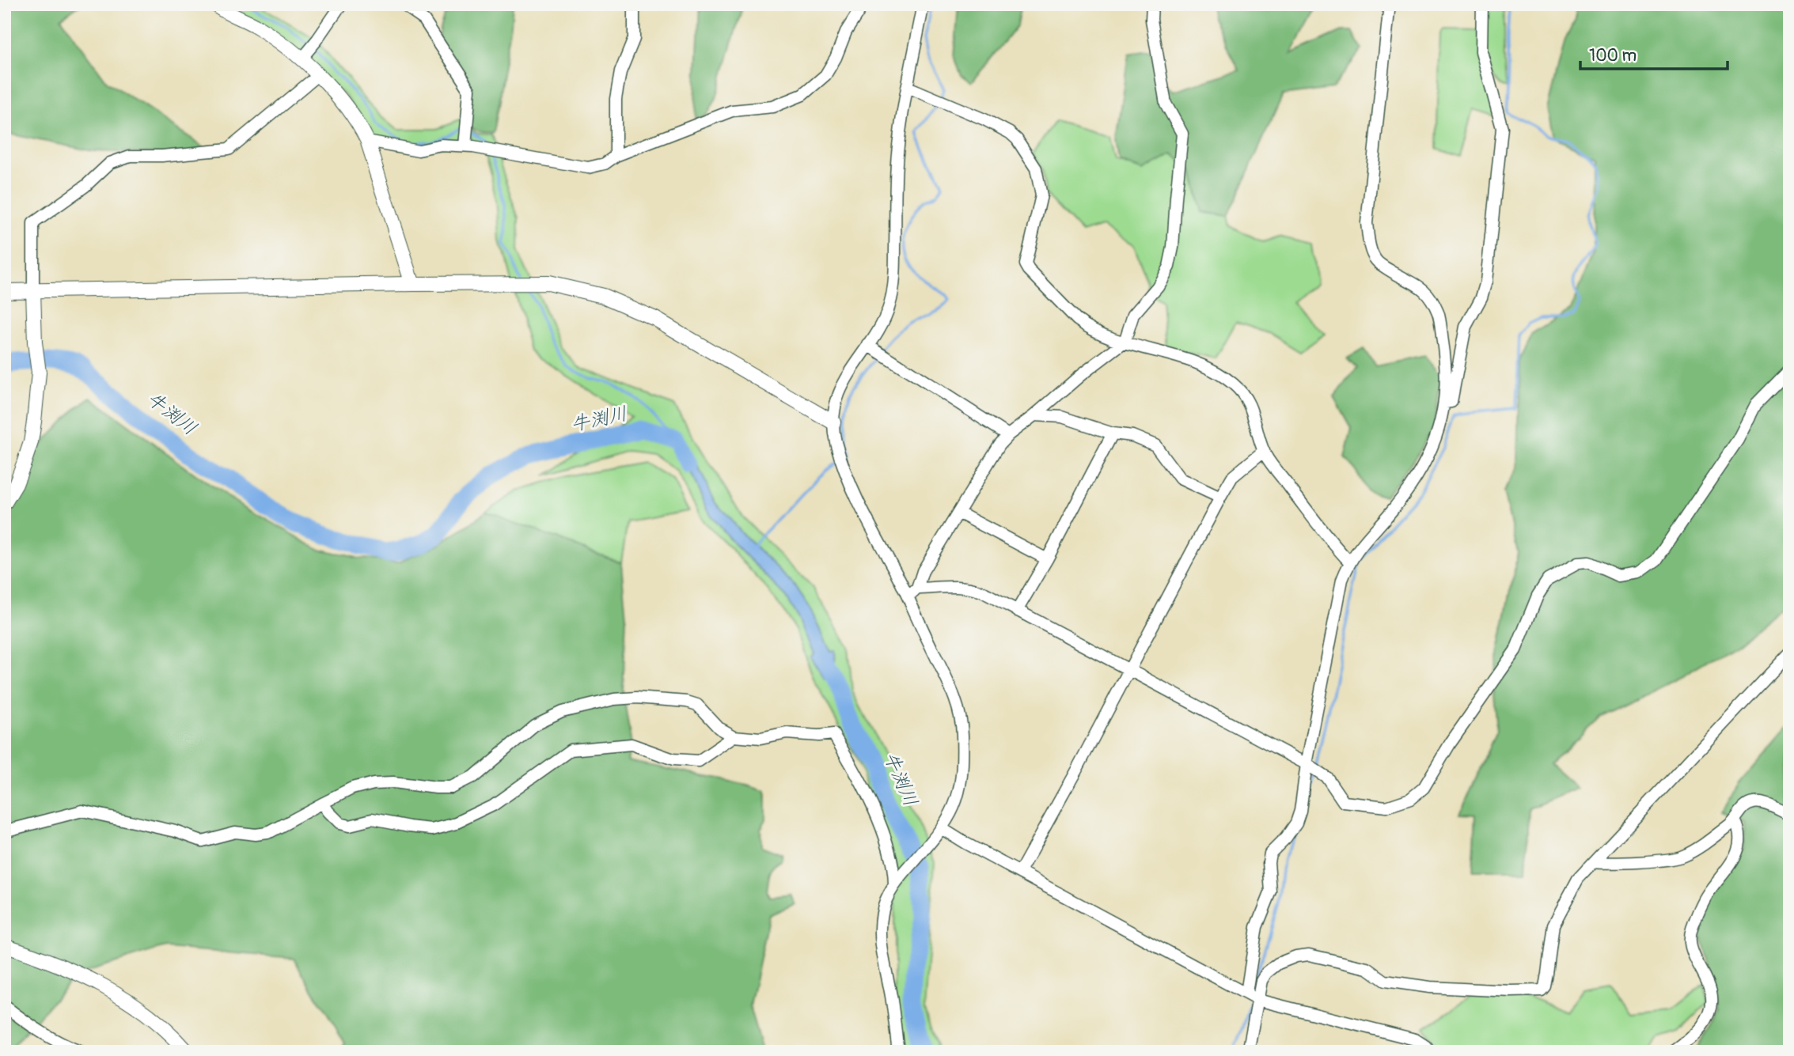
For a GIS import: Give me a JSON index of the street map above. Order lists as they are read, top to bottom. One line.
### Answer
{"water":["牛渕川"],"scale_bar":"100 m"}
